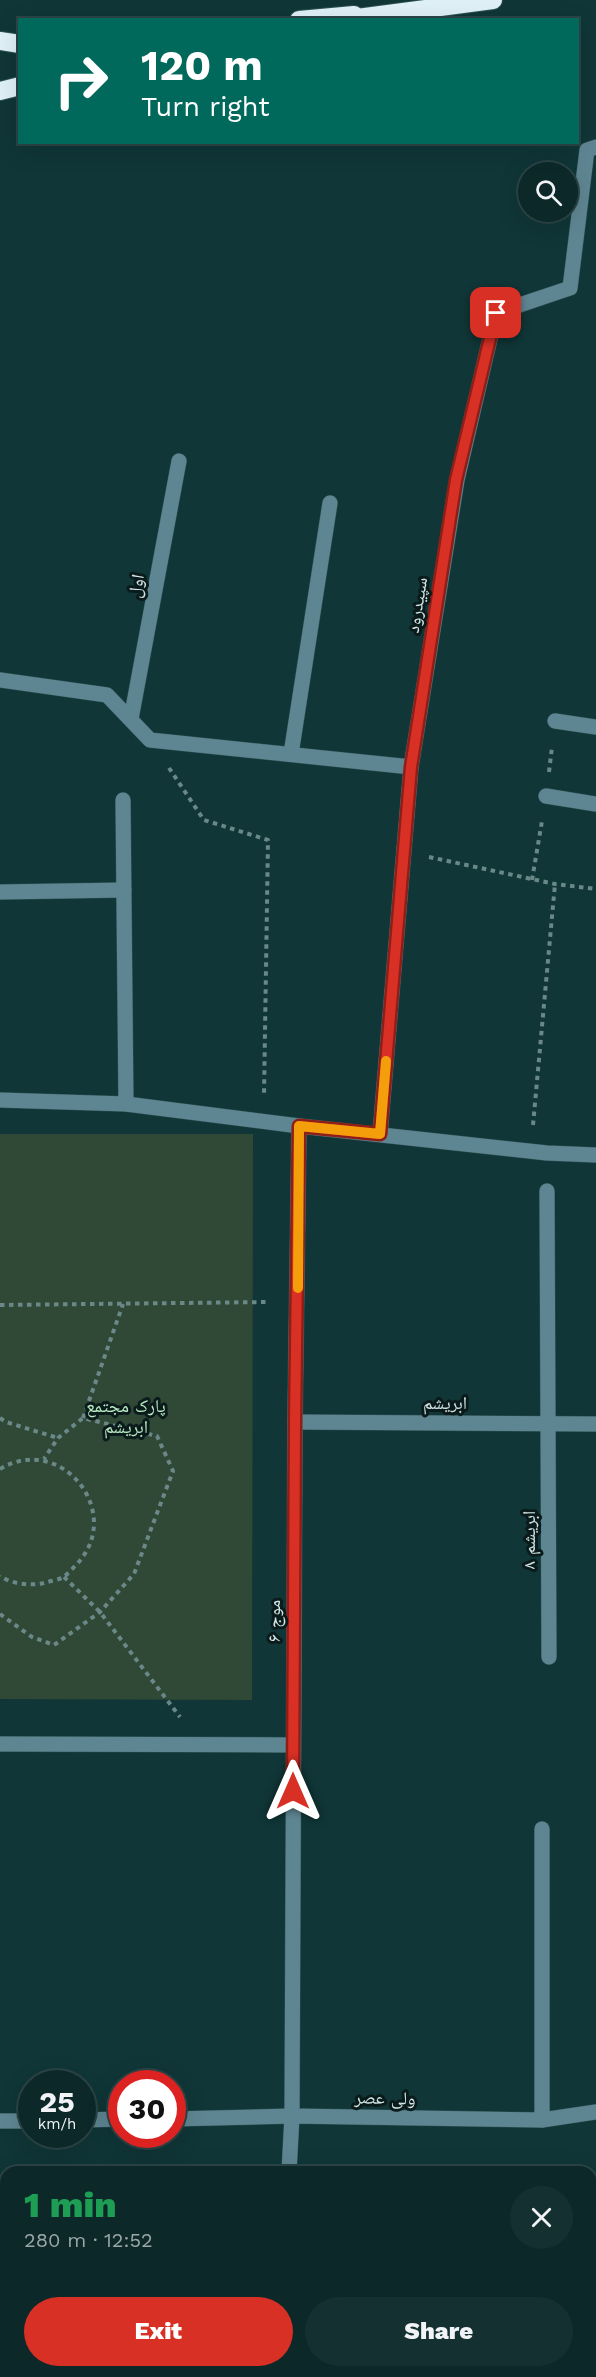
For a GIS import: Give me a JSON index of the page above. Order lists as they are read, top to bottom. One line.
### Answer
{"streets":{"street":["اول","سپیدرود","ابریشم","ابریشم ۸","موج ۶","ولی عصر"]},"crossings":[["ابریشم","ابریشم ۸"],["ابریشم","موج ۶"],["موج ۶","ولی عصر"]],"parks":["پارک مجتمع ابریشم"],"page":{"turn":["120 m","Turn right"],"speed":"25 km/h","limit":"30","heading":["1 min","280 m · 12:52"],"buttons":["Exit","Share"]}}
